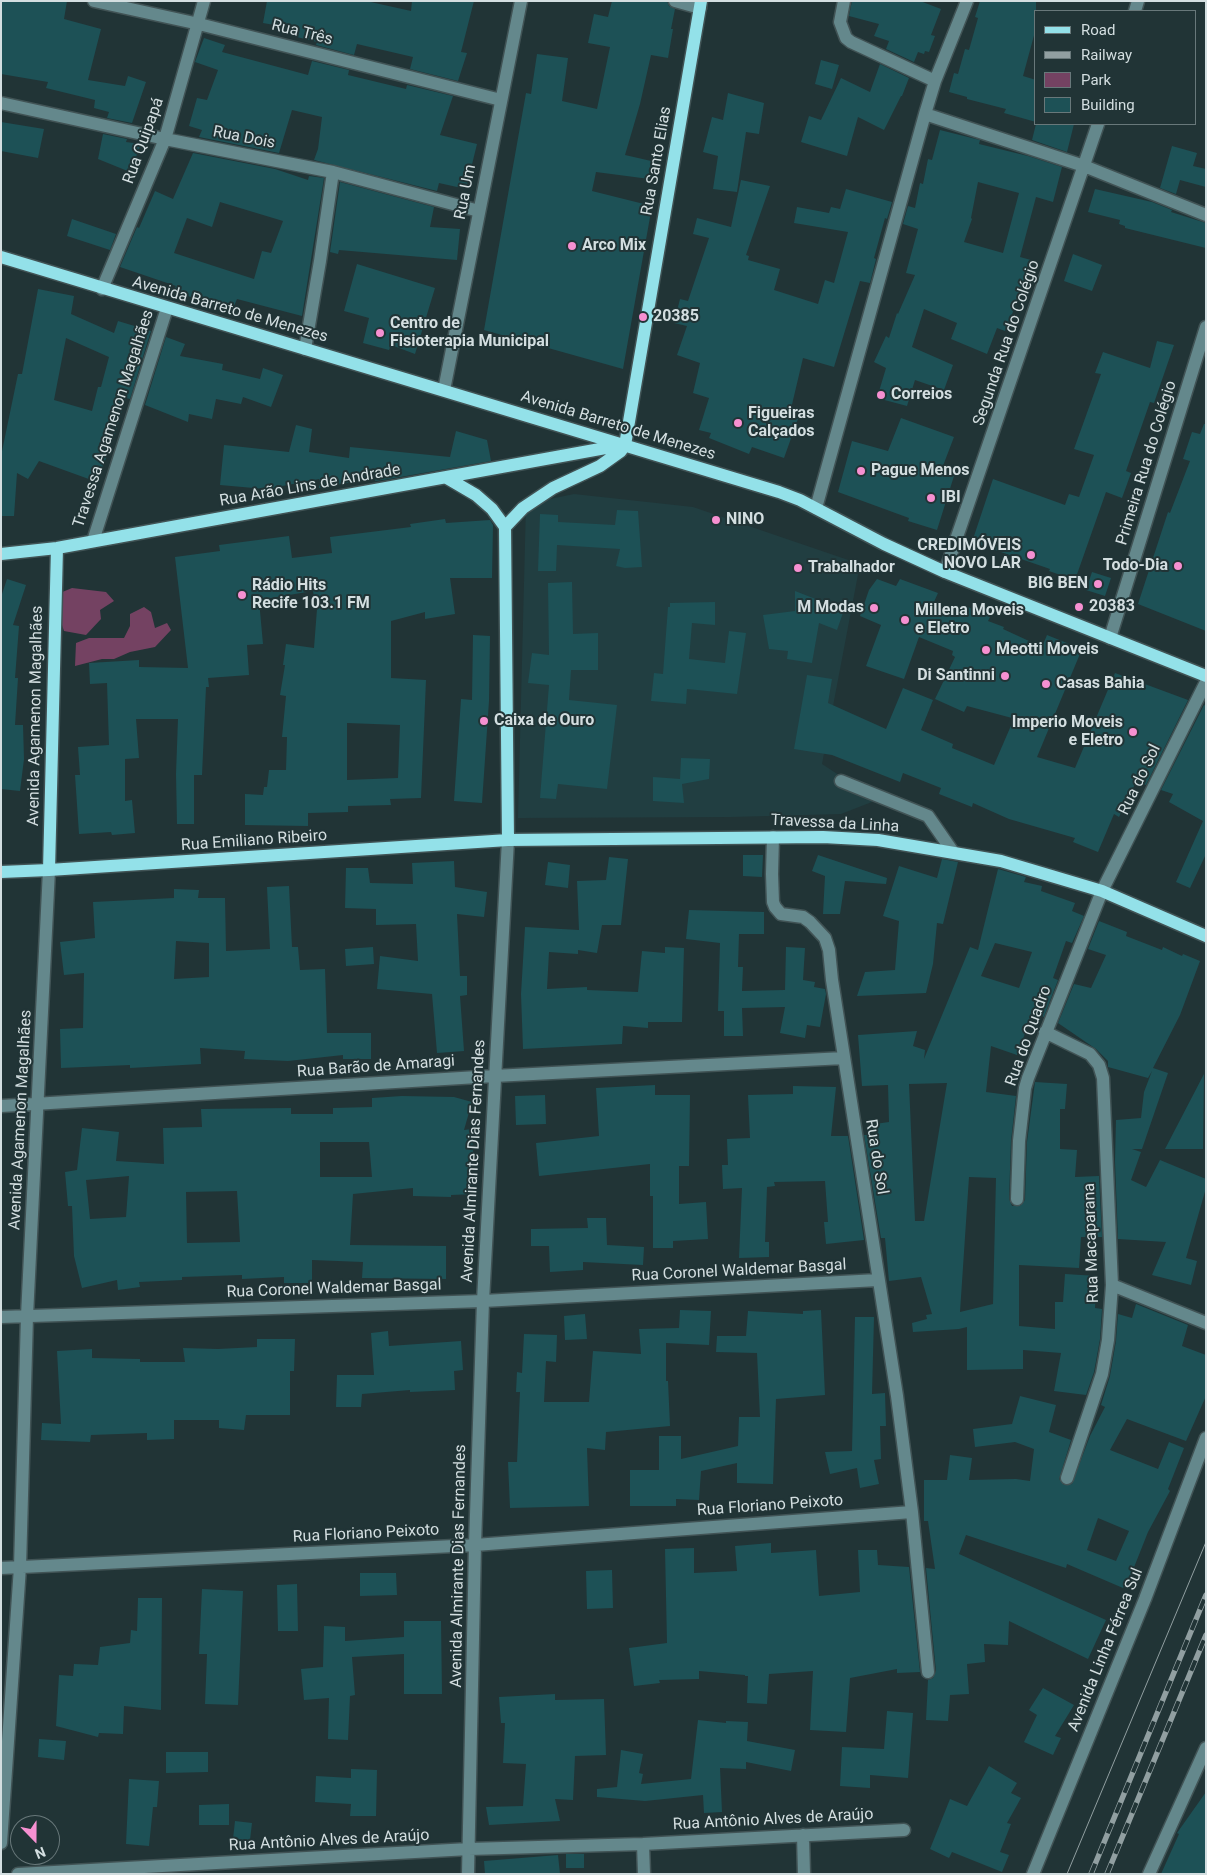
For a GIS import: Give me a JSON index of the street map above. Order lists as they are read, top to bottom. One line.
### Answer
{"streets":{"main road":["Rua Santo Elias","Avenida Barreto de Menezes","Rua Arão Lins de Andrade","Avenida Agamenon Magalhães","Travessa da Linha","Rua Emiliano Ribeiro","Avenida Almirante Dias Fernandes"],"street":["Rua Três","Rua Dois","Rua Quipapá","Rua Um","Segunda Rua do Colégio","Travessa Agamenon Magalhães","Primeira Rua do Colégio","Rua do Sol","Rua do Quadro","Rua Barão de Amaragi","Rua Macaparana","Rua Coronel Waldemar Basgal","Rua Floriano Peixoto","Avenida Linha Férrea Sul","Rua Antônio Alves de Araújo"]},"crossings":[["Rua Três","Rua Quipapá"],["Rua Três","Rua Um"],["Rua Dois","Rua Quipapá"],["Rua Dois","Rua Um"],["Rua Quipapá","Avenida Barreto de Menezes"],["Rua Santo Elias","Avenida Barreto de Menezes"],["Rua Santo Elias","Rua Arão Lins de Andrade"],["Rua Um","Avenida Barreto de Menezes"],["Avenida Barreto de Menezes","Segunda Rua do Colégio"],["Avenida Barreto de Menezes","Travessa Agamenon Magalhães"],["Avenida Barreto de Menezes","Primeira Rua do Colégio"],["Avenida Barreto de Menezes","Rua Arão Lins de Andrade"],["Travessa Agamenon Magalhães","Rua Arão Lins de Andrade"],["Rua Arão Lins de Andrade","Avenida Agamenon Magalhães"],["Avenida Agamenon Magalhães","Rua Emiliano Ribeiro"],["Avenida Agamenon Magalhães","Rua Barão de Amaragi"],["Avenida Agamenon Magalhães","Rua Coronel Waldemar Basgal"],["Avenida Agamenon Magalhães","Rua Floriano Peixoto"],["Rua do Sol","Travessa da Linha"],["Rua do Sol","Rua do Quadro"],["Rua do Sol","Rua Barão de Amaragi"],["Rua do Sol","Rua Coronel Waldemar Basgal"],["Rua do Sol","Rua Floriano Peixoto"],["Travessa da Linha","Rua Emiliano Ribeiro"],["Travessa da Linha","Rua do Quadro"],["Travessa da Linha","Avenida Almirante Dias Fernandes"],["Rua Emiliano Ribeiro","Avenida Almirante Dias Fernandes"],["Rua do Quadro","Rua Macaparana"],["Rua Barão de Amaragi","Avenida Almirante Dias Fernandes"],["Avenida Almirante Dias Fernandes","Rua Coronel Waldemar Basgal"],["Avenida Almirante Dias Fernandes","Rua Floriano Peixoto"],["Avenida Almirante Dias Fernandes","Rua Antônio Alves de Araújo"]],"places":["Arco Mix","20385","Centro de Fisioterapia Municipal","Correios","Figueiras Calçados","Pague Menos","IBI","NINO","CREDIMÓVEIS NOVO LAR","Todo-Dia","Trabalhador","BIG BEN","Rádio Hits Recife 103.1 FM","20383","M Modas","Millena Moveis e Eletro","Meotti Moveis","Di Santinni","Casas Bahia","Caixa de Ouro","Imperio Moveis e Eletro"],"legend":["Road","Railway","Park","Building"],"north":"bottom"}
